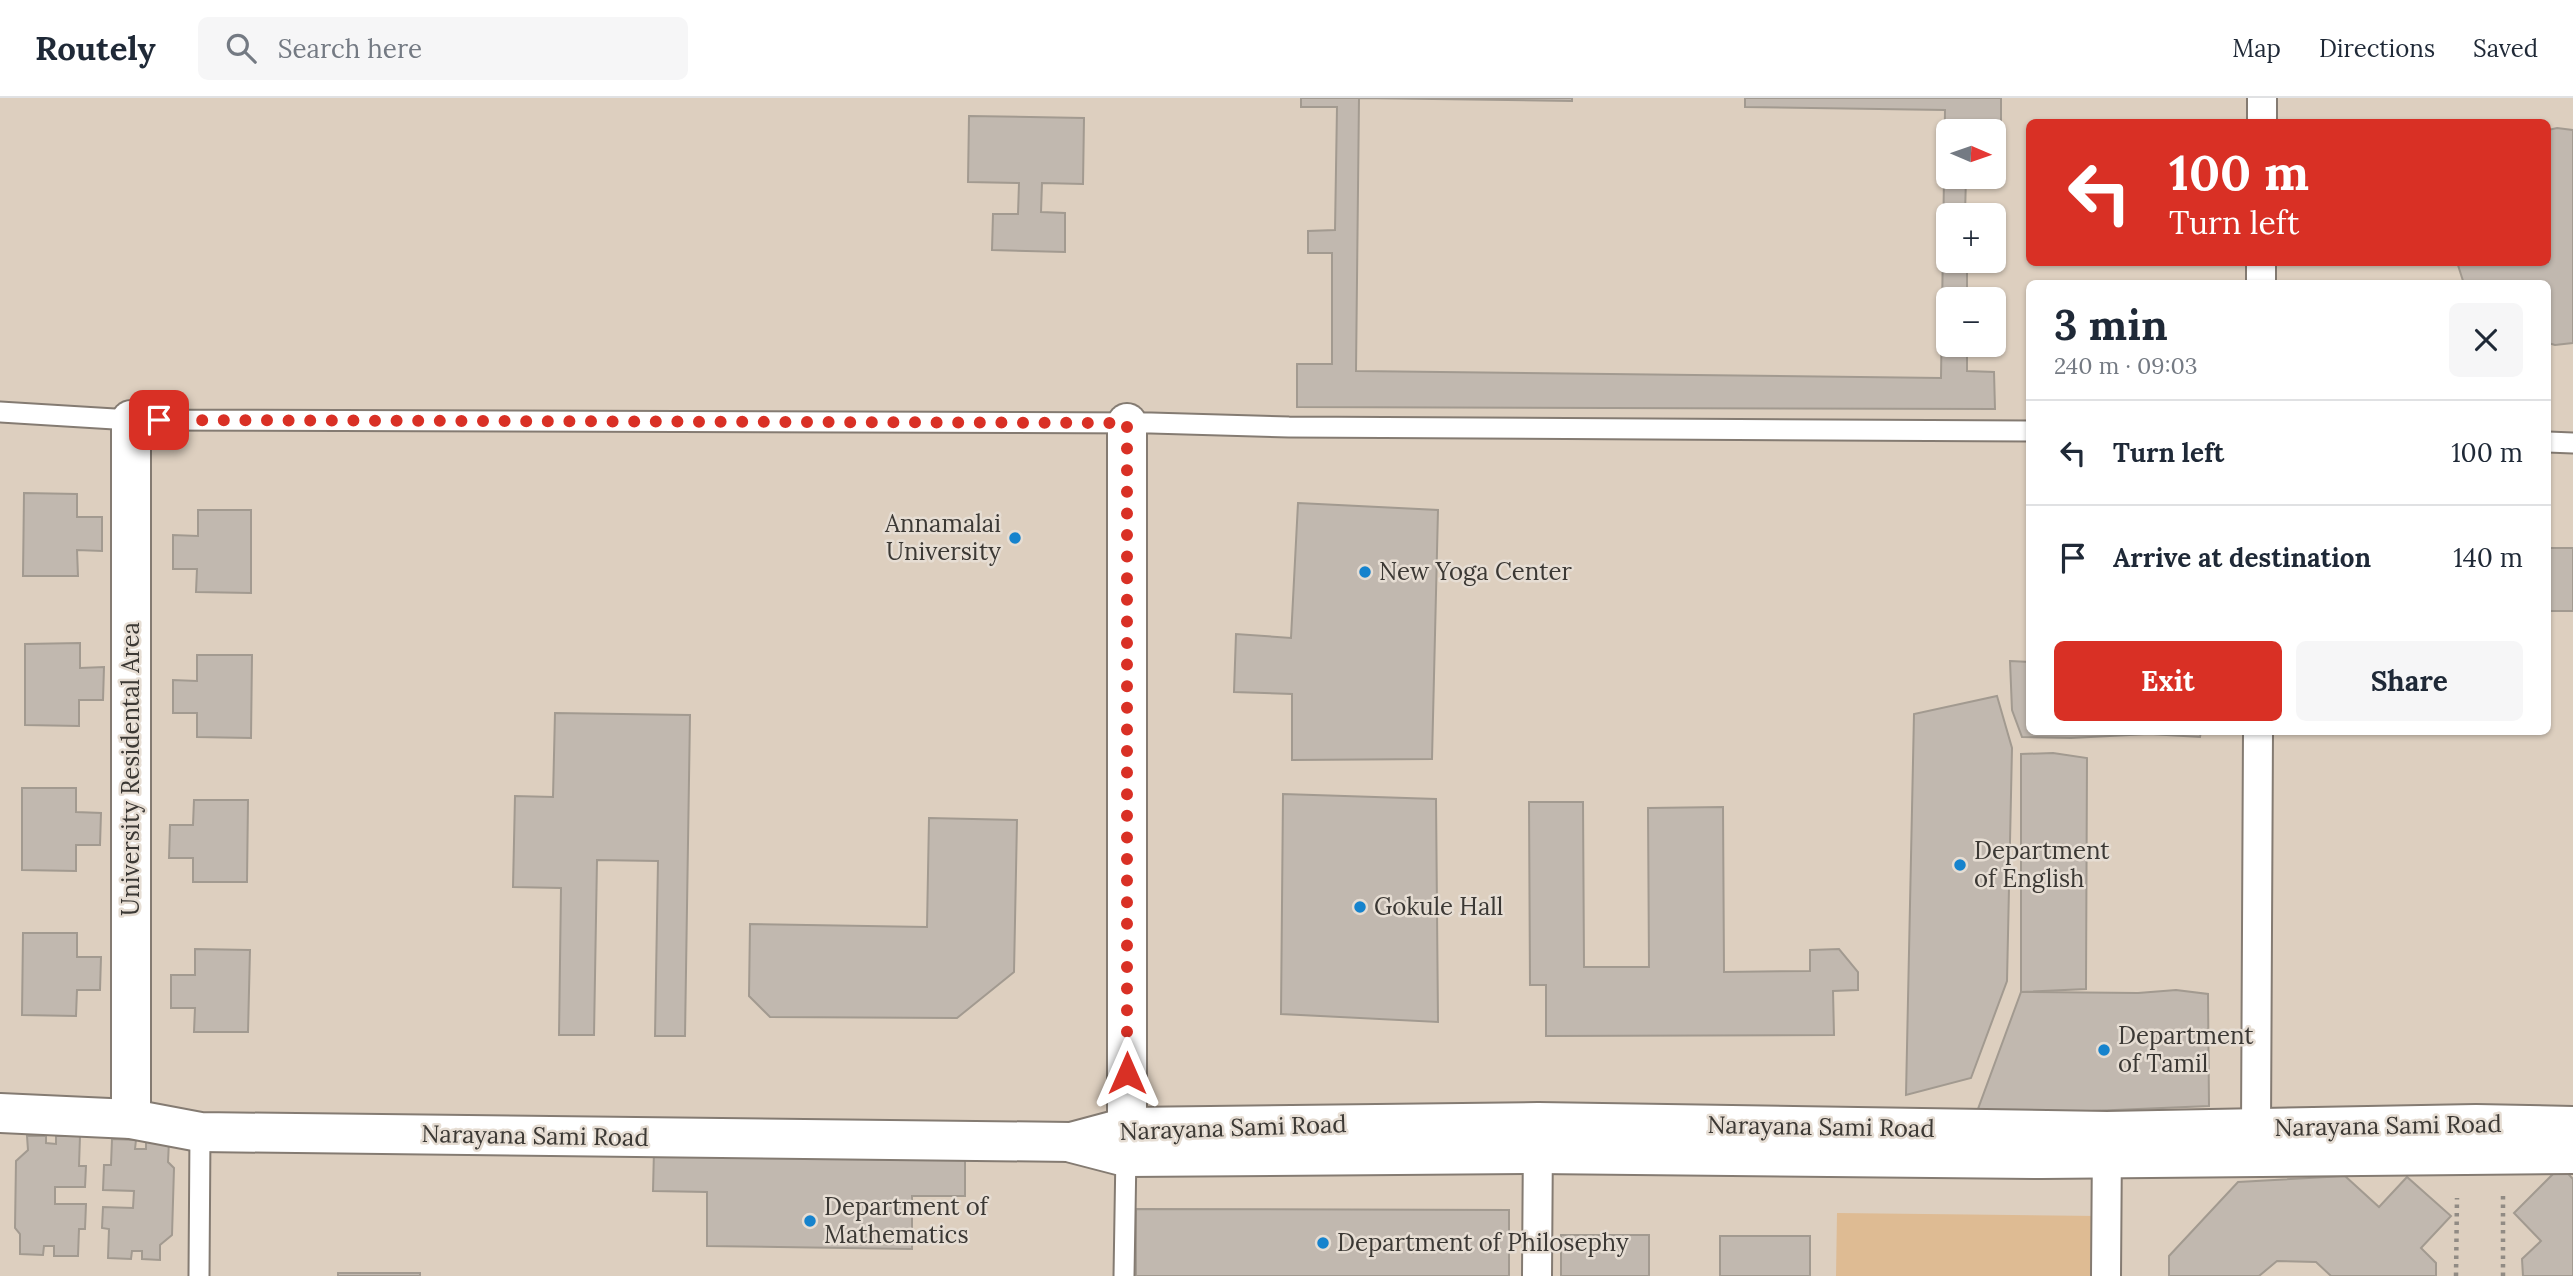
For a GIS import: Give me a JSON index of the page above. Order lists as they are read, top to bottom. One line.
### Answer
{"streets":{"street":["University Residental Area","Narayana Sami Road"]},"crossings":[["University Residental Area","Narayana Sami Road"]],"places":["Annamalai University","New Yoga Center","Department of English","Gokule Hall","Department of Tamil","Department of Mathematics","Department of Philosephy"],"north":"right","page":{"header":"Routely","search":"Search here","nav":["Map","Directions","Saved"],"map_buttons":["+","−"],"turn":["100 m","Turn left"],"heading":["3 min","240 m · 09:03"],"list":[{"name":"Turn left","value":"100 m"},{"name":"Arrive at destination","value":"140 m"}],"buttons":["Exit","Share"]}}
